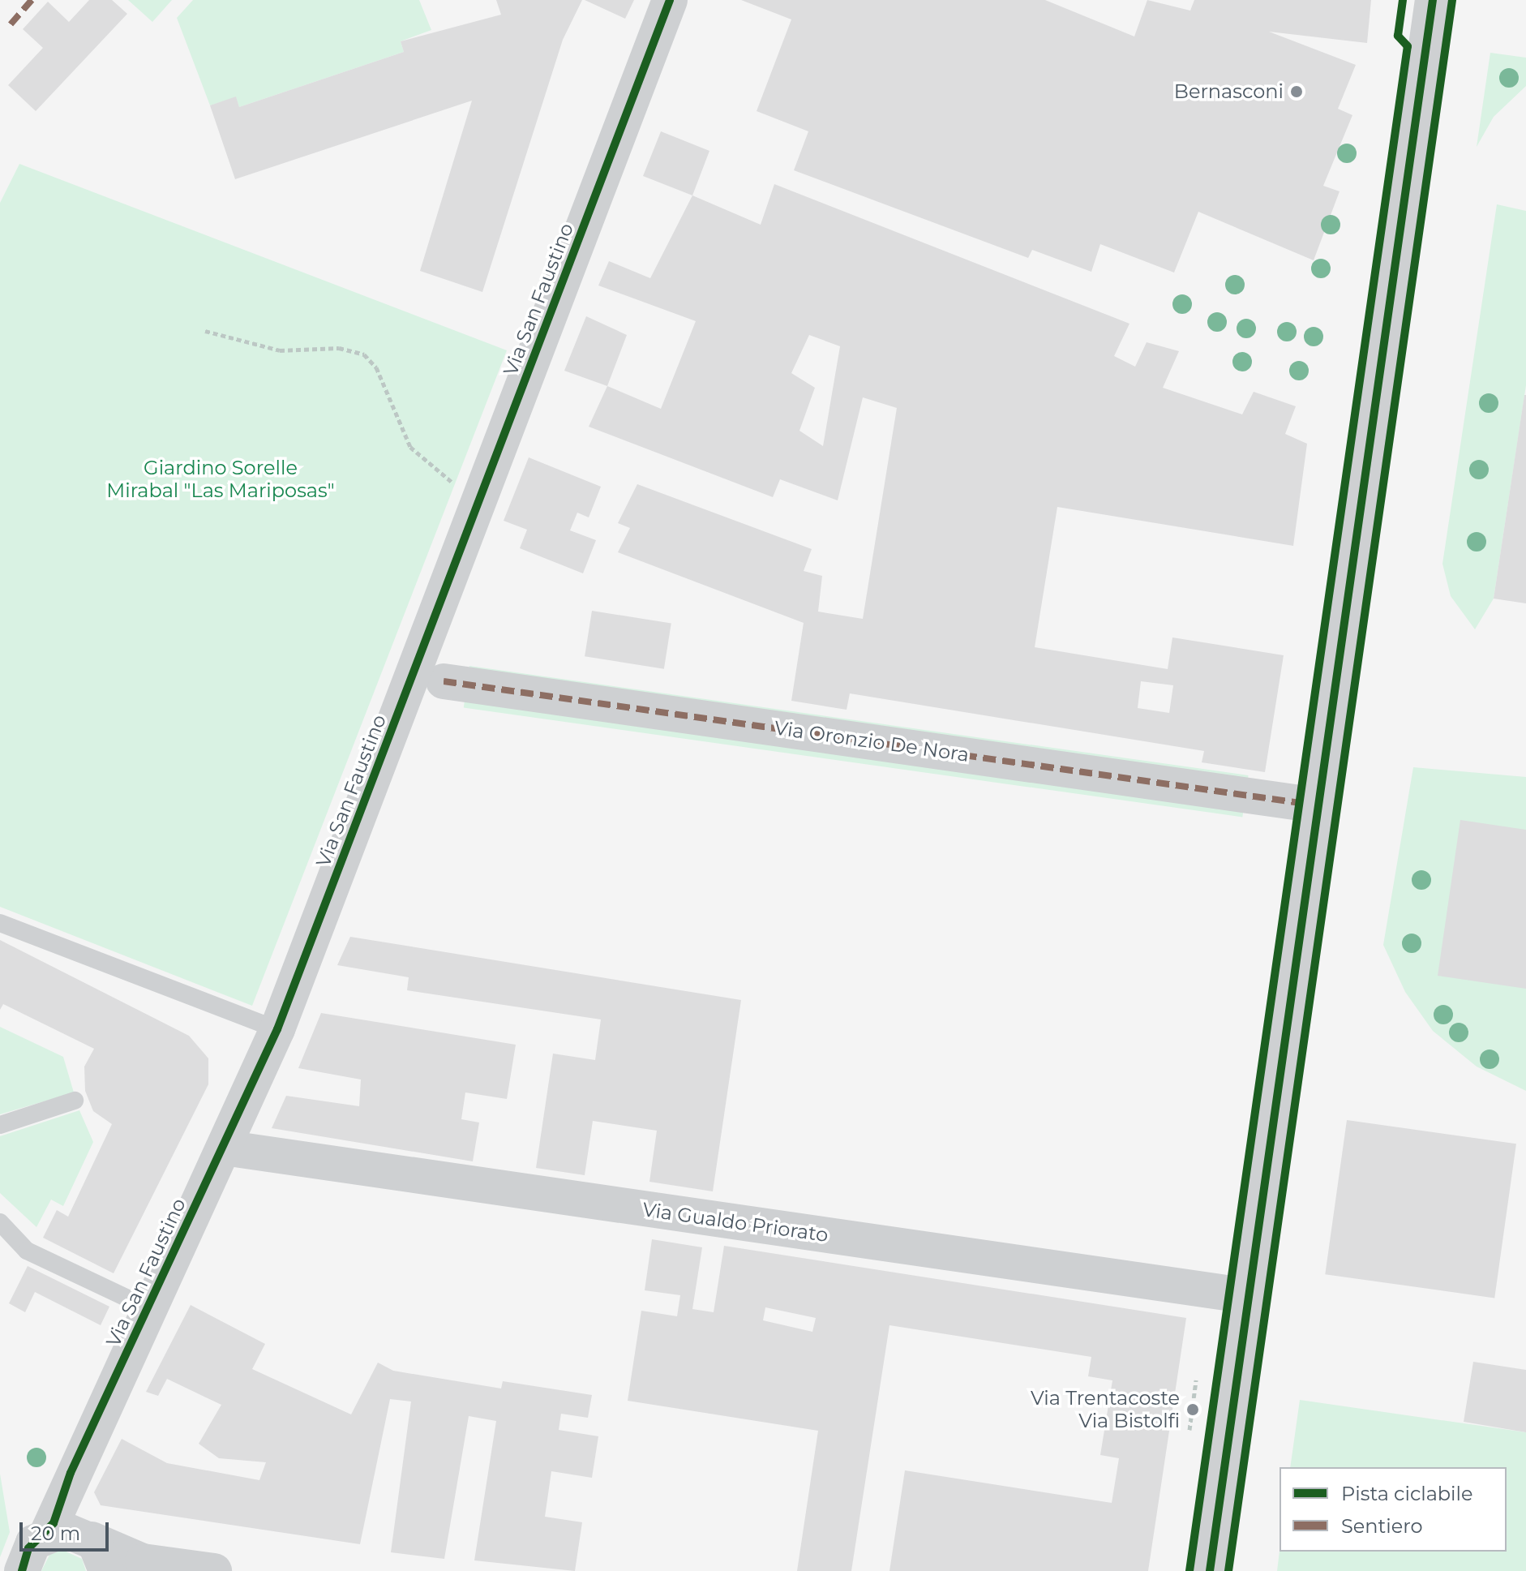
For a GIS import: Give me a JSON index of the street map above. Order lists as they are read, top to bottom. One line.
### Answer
{"streets":{"street":["Via San Faustino","Via Oronzio De Nora","Via Gualdo Priorato"]},"crossings":[["Via San Faustino","Via Gualdo Priorato"]],"parks":["Giardino Sorelle Mirabal \"Las Mariposas\""],"places":["Bernasconi","Via Trentacoste Via Bistolfi"],"legend":["Pista ciclabile","Sentiero"],"scale_bar":"20 m"}
